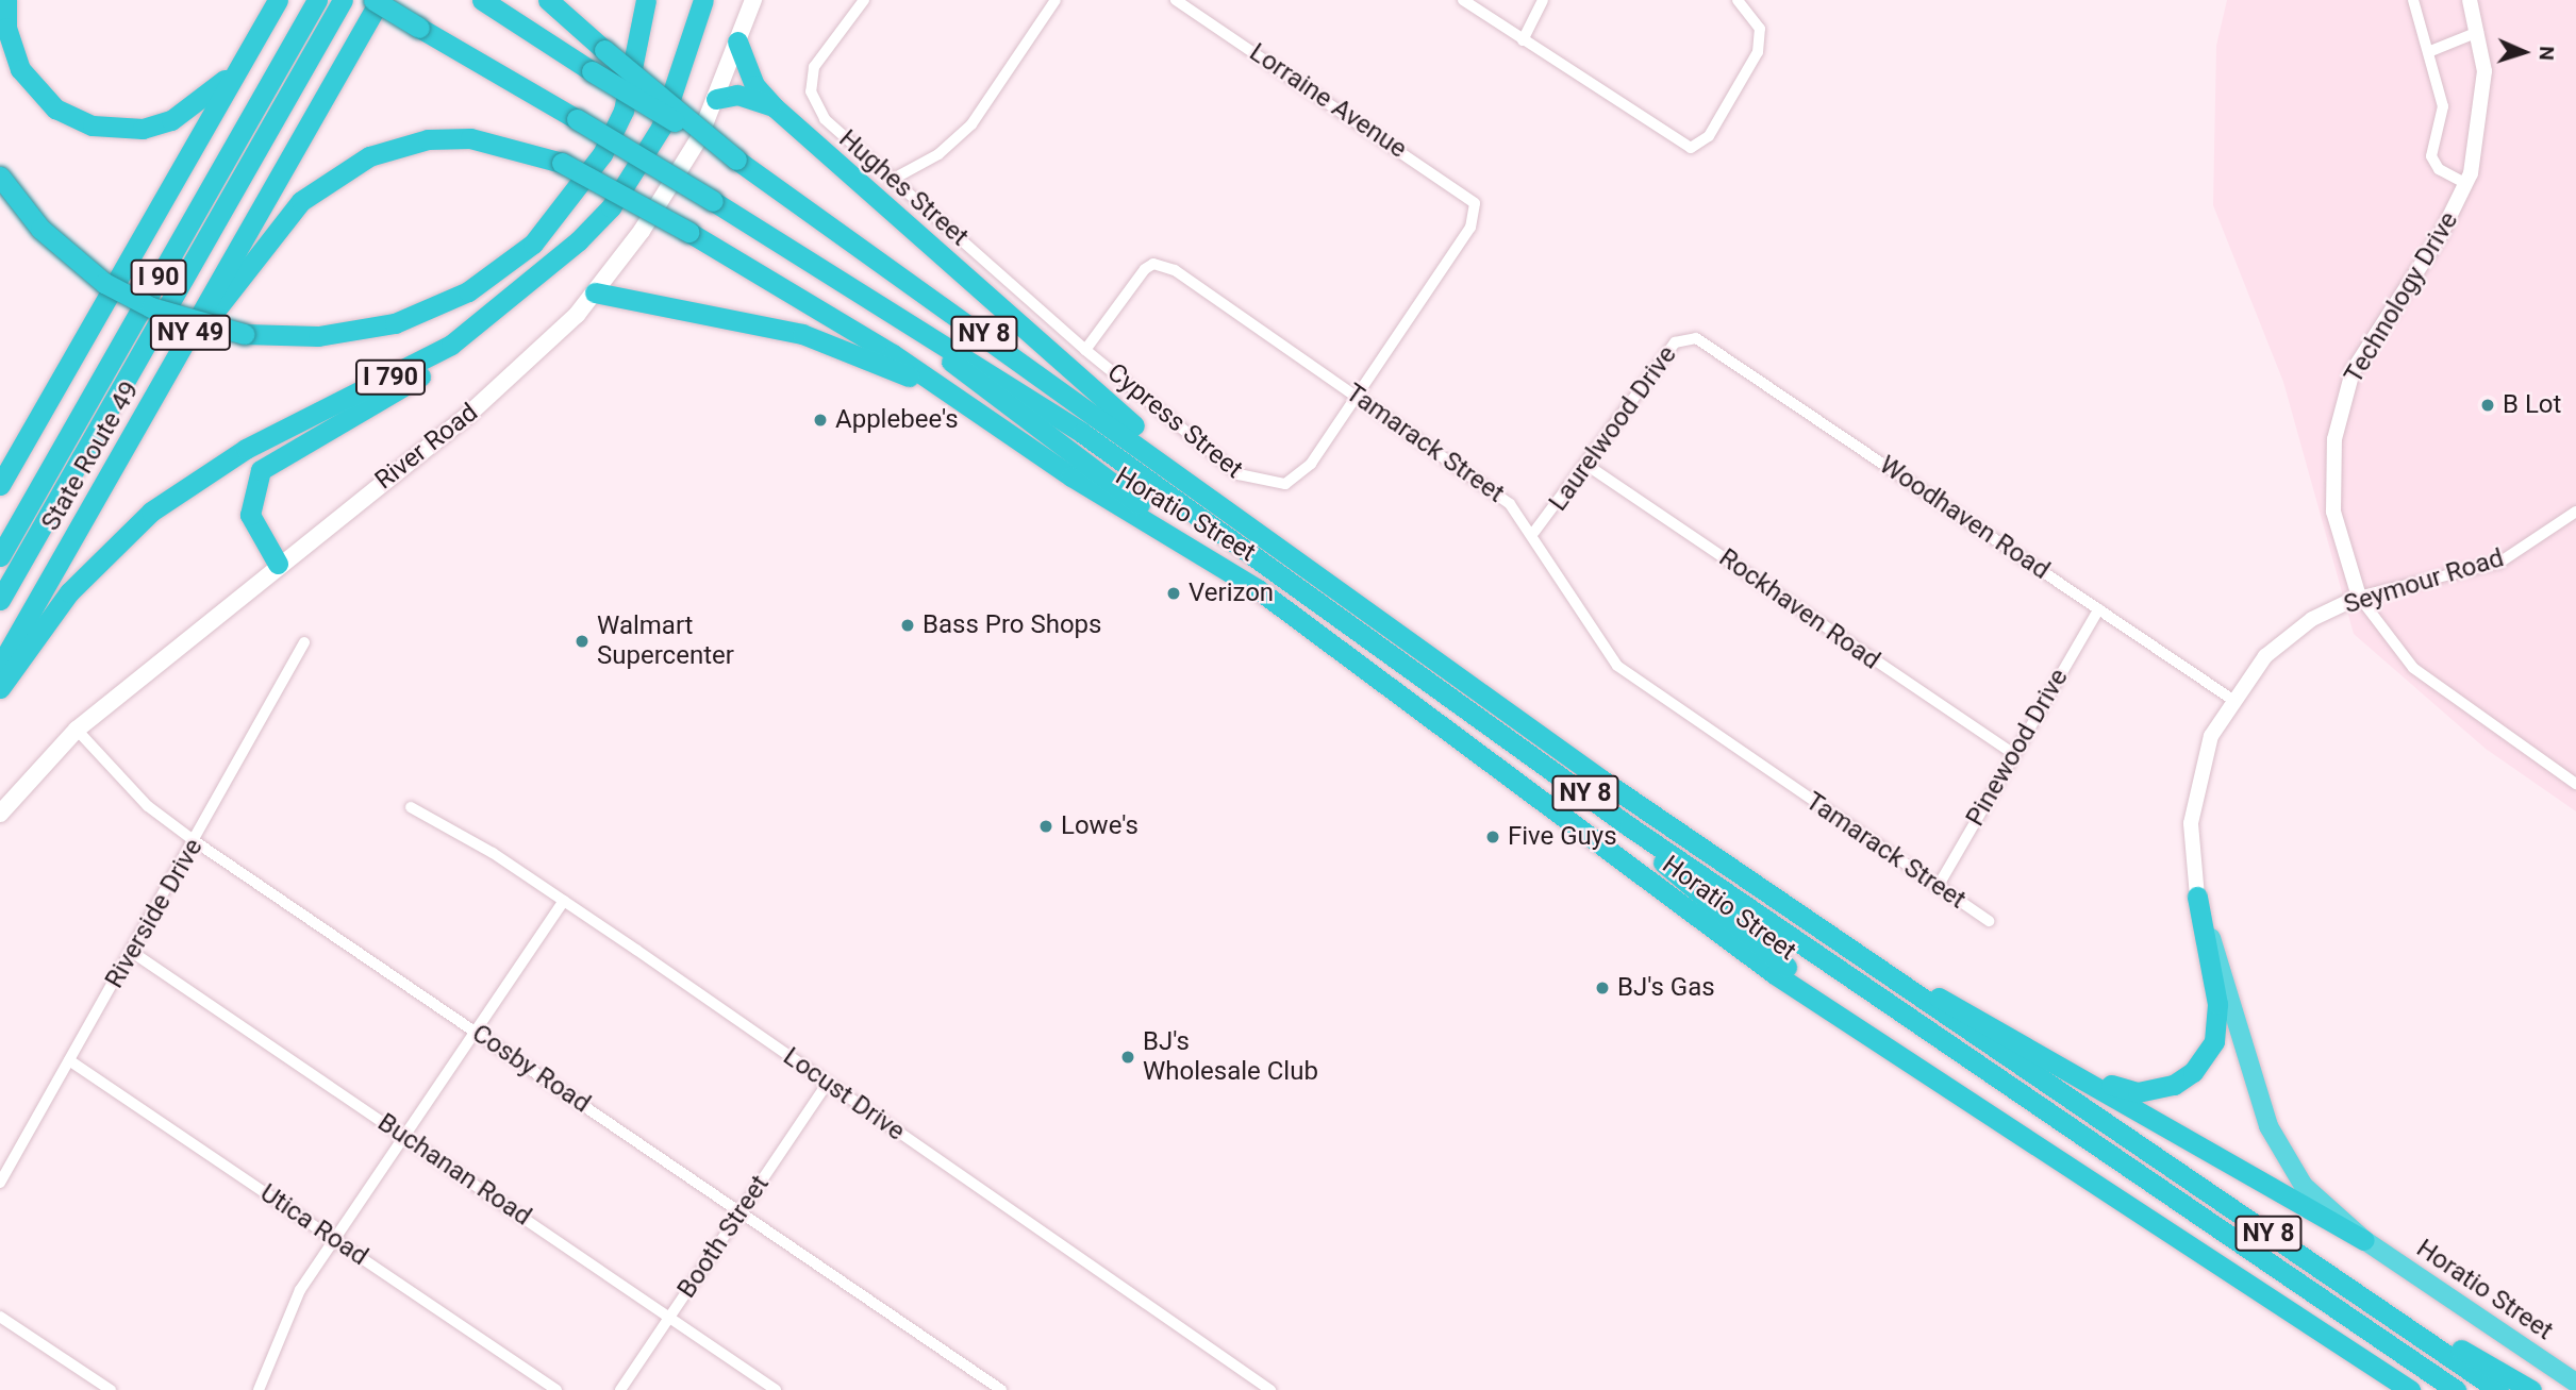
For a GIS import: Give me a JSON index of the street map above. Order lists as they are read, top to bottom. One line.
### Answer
{"streets":{"highway":["I 90","NY 49","NY 8","I 790","State Route 49","Horatio Street"],"main road":["River Road"],"street":["Lorraine Avenue","Hughes Street","Technology Drive","Cypress Street","Laurelwood Drive","Tamarack Street","Woodhaven Road","Seymour Road","Rockhaven Road","Pinewood Drive","Riverside Drive","Cosby Road","Locust Drive","Buchanan Road","Utica Road","Booth Street"]},"crossings":[["Lorraine Avenue","Cypress Street"],["Hughes Street","Cypress Street"],["Hughes Street","Tamarack Street"],["Technology Drive","Seymour Road"],["Cypress Street","Tamarack Street"],["Laurelwood Drive","Tamarack Street"],["Laurelwood Drive","Woodhaven Road"],["Laurelwood Drive","Rockhaven Road"],["Tamarack Street","Pinewood Drive"],["River Road","Cosby Road"],["Horatio Street","Seymour Road"],["Woodhaven Road","Seymour Road"],["Woodhaven Road","Pinewood Drive"],["Rockhaven Road","Pinewood Drive"],["Riverside Drive","Cosby Road"],["Riverside Drive","Buchanan Road"],["Riverside Drive","Utica Road"],["Cosby Road","Booth Street"],["Locust Drive","Booth Street"],["Buchanan Road","Booth Street"]],"places":["B Lot","Applebee's","Verizon","Bass Pro Shops","Walmart Supercenter","Lowe's","Five Guys","BJ's Gas","BJ's Wholesale Club"],"north":"right"}
